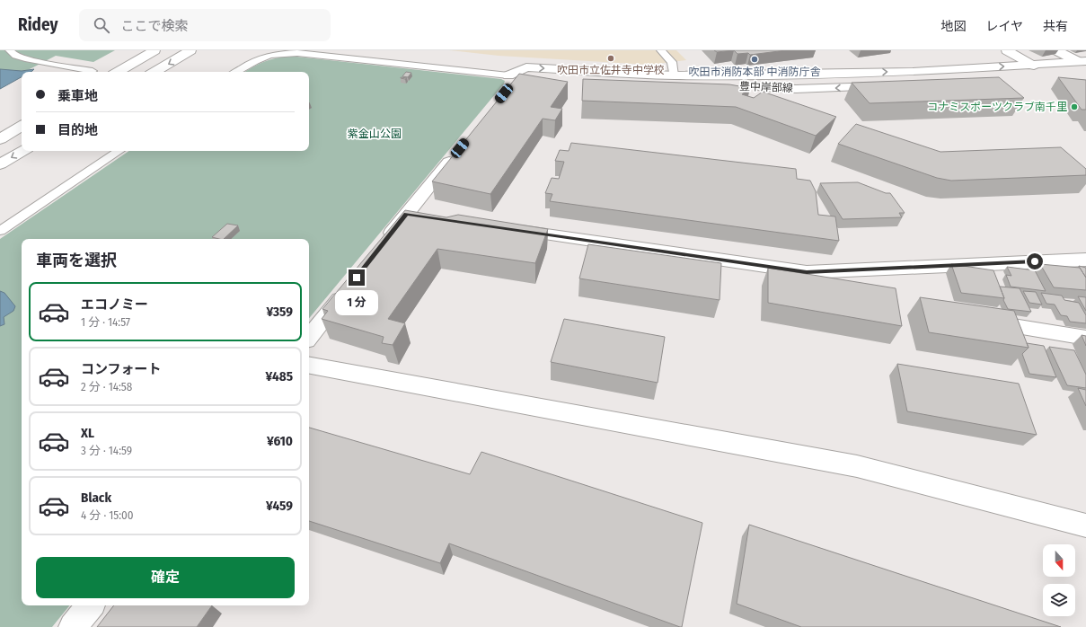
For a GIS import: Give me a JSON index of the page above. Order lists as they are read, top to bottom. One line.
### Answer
{"streets":{"main road":["豊中岸部線"]},"parks":["紫金山公園"],"places":["吹田市立佐井寺中学校","吹田市消防本部 中消防庁舎","コナミスポーツクラブ南千里"],"north":"bottom","page":{"header":"Ridey","search":"ここで検索","nav":["地図","レイヤ","共有"],"banner":["乗車地","目的地"],"heading":"車両を選択","list":[{"name":"エコノミー","note":"1 分 · 14:57","value":"¥359"},{"name":"コンフォート","note":"2 分 · 14:58","value":"¥485"},{"name":"XL","note":"3 分 · 14:59","value":"¥610"},{"name":"Black","note":"4 分 · 15:00","value":"¥459"}],"bubble":"1 分","buttons":"確定"}}
